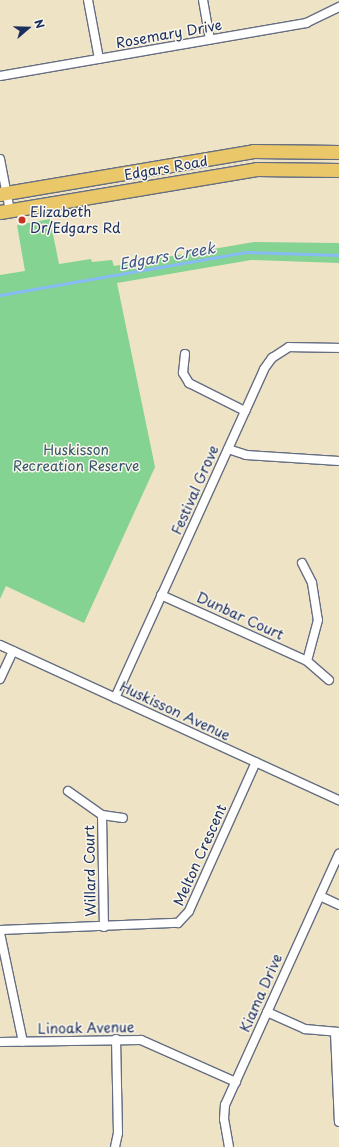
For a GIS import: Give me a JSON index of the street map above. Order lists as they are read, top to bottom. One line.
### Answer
{"streets":{"main road":["Edgars Road"],"street":["Rosemary Drive","Festival Grove","Dunbar Court","Huskisson Avenue","Melton Crescent","Willard Court","Kiama Drive","Linoak Avenue"]},"crossings":[["Festival Grove","Dunbar Court"],["Festival Grove","Huskisson Avenue"],["Huskisson Avenue","Melton Crescent"],["Melton Crescent","Willard Court"],["Kiama Drive","Linoak Avenue"]],"water":["Edgars Creek"],"parks":["Huskisson Recreation Reserve"],"places":["Elizabeth Dr/Edgars Rd"],"north":"right"}
